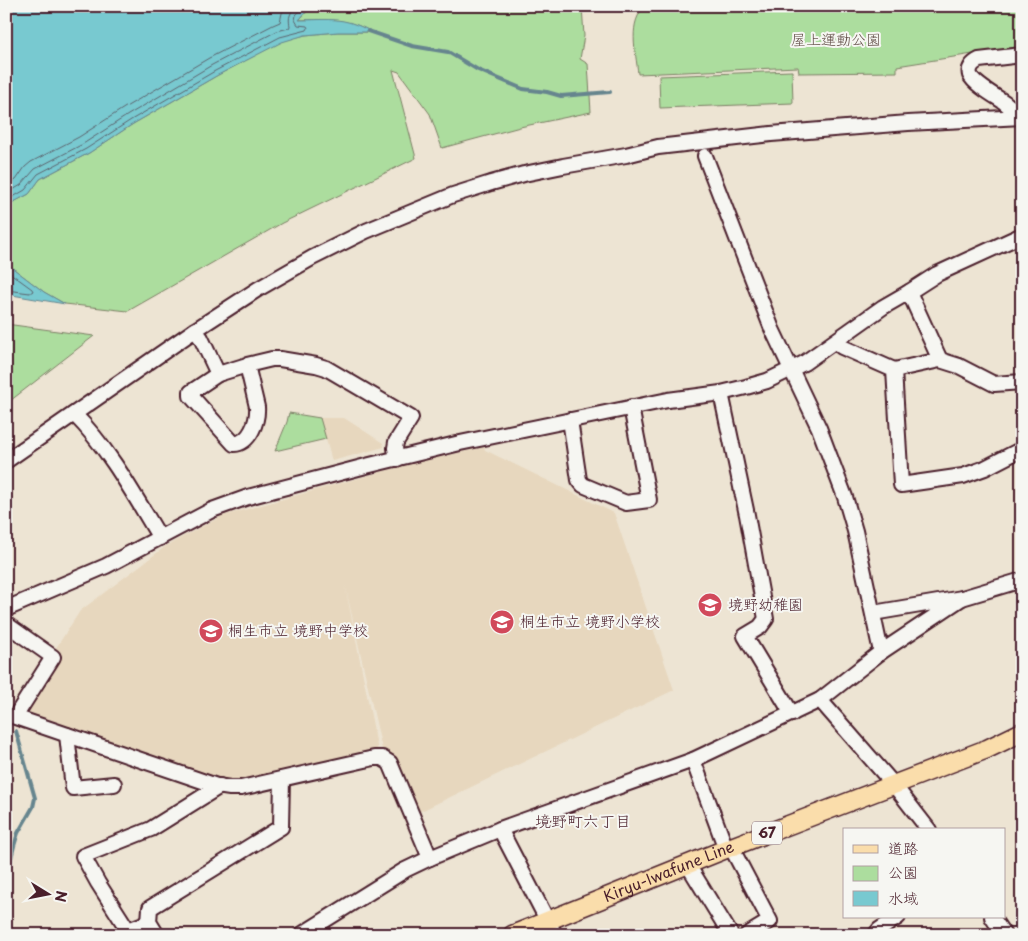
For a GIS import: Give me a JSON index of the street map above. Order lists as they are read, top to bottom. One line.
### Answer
{"streets":{"main road":["67","Kiryu-Iwafune Line"]},"districts":["境野町六丁目"],"parks":["屋上運動公園"],"places":{"school or university":["境野幼稚園","桐生市立 境野小学校","桐生市立 境野中学校"]},"legend":["道路","公園","水域"],"north":"right"}
